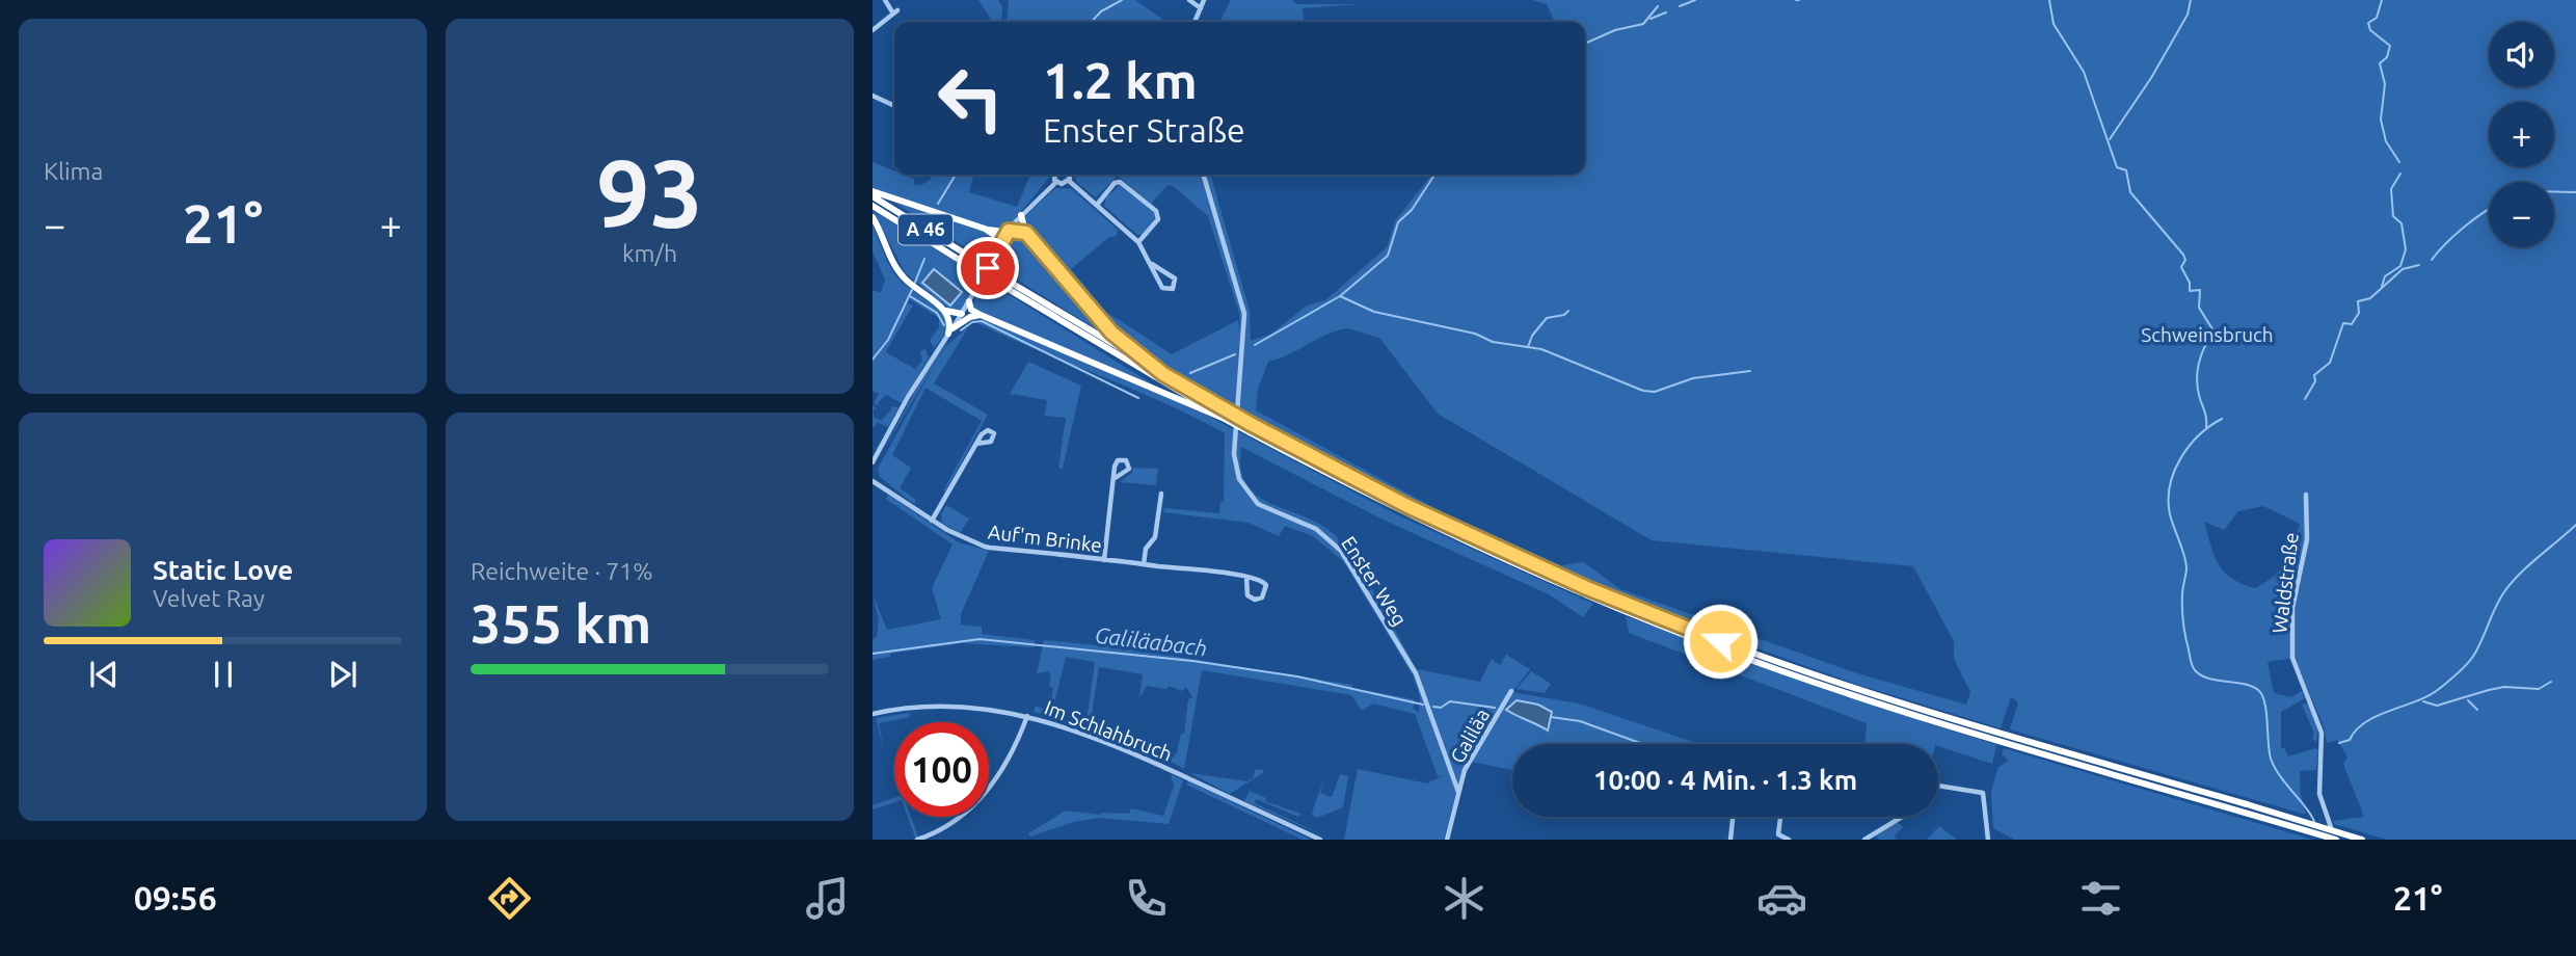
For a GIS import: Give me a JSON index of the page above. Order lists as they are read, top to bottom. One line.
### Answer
{"streets":{"highway":["A 46"],"street":["Auf'm Brinke","Enster Weg","Waldstraße","Im Schlahbruch","Galiläa"]},"crossings":[["A 46","Waldstraße"],["Enster Weg","Galiläa"]],"water":["Galiläabach"],"parks":["Schweinsbruch"],"page":{"tile":["Klima",["93","km/h"],["Reichweite · 71%","355 km"]],"map_buttons":["+","−"],"turn":["1.2 km","Enster Straße"],"heat":["−","21°","+"],"song":["Static Love","Velvet Ray"],"limit":"100","trip":"10:00 · 4 Min. · 1.3 km","tabs":["09:56","21°"]}}
